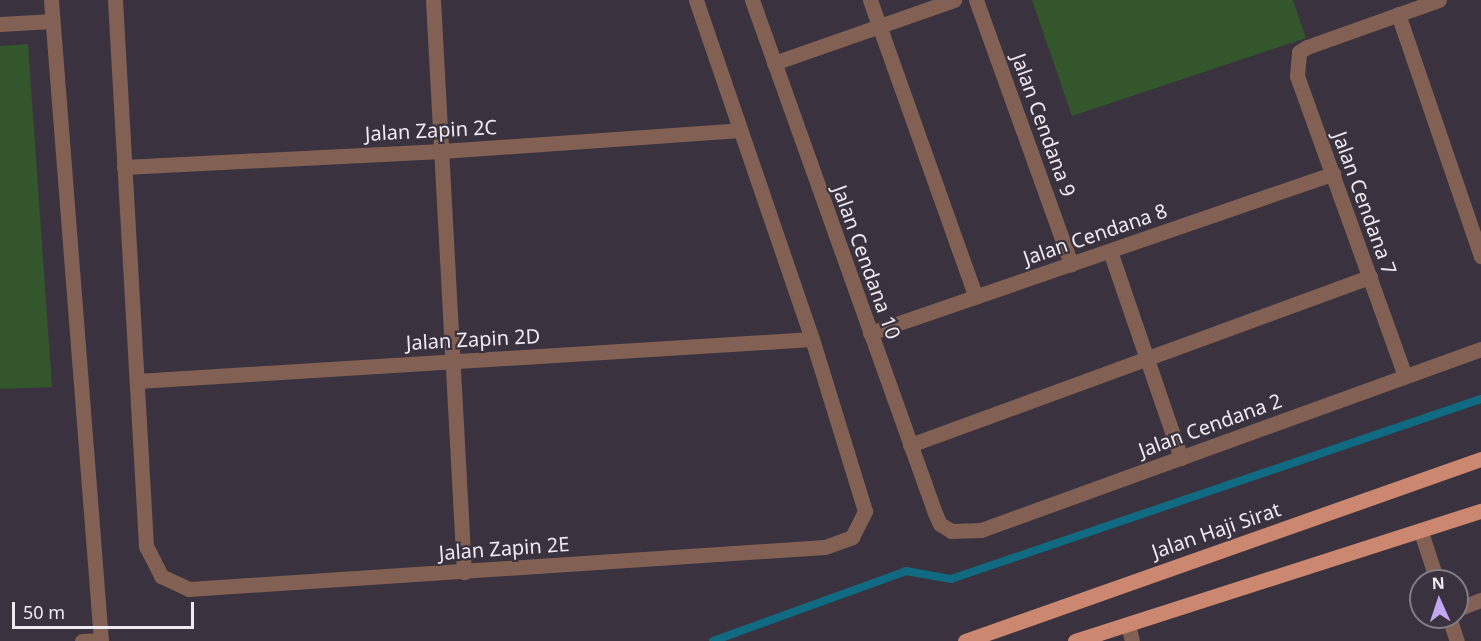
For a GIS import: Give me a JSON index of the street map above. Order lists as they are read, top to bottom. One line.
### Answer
{"streets":{"main road":["Jalan Haji Sirat"],"street":["Jalan Cendana 9","Jalan Zapin 2C","Jalan Cendana 7","Jalan Cendana 8","Jalan Cendana 10","Jalan Zapin 2D","Jalan Cendana 2","Jalan Zapin 2E"]},"crossings":[["Jalan Cendana 9","Jalan Cendana 8"],["Jalan Cendana 7","Jalan Cendana 8"],["Jalan Cendana 7","Jalan Cendana 2"],["Jalan Cendana 8","Jalan Cendana 10"],["Jalan Cendana 10","Jalan Cendana 2"],["Jalan Zapin 2D","Jalan Zapin 2E"]],"scale_bar":"50 m","north":"top"}
